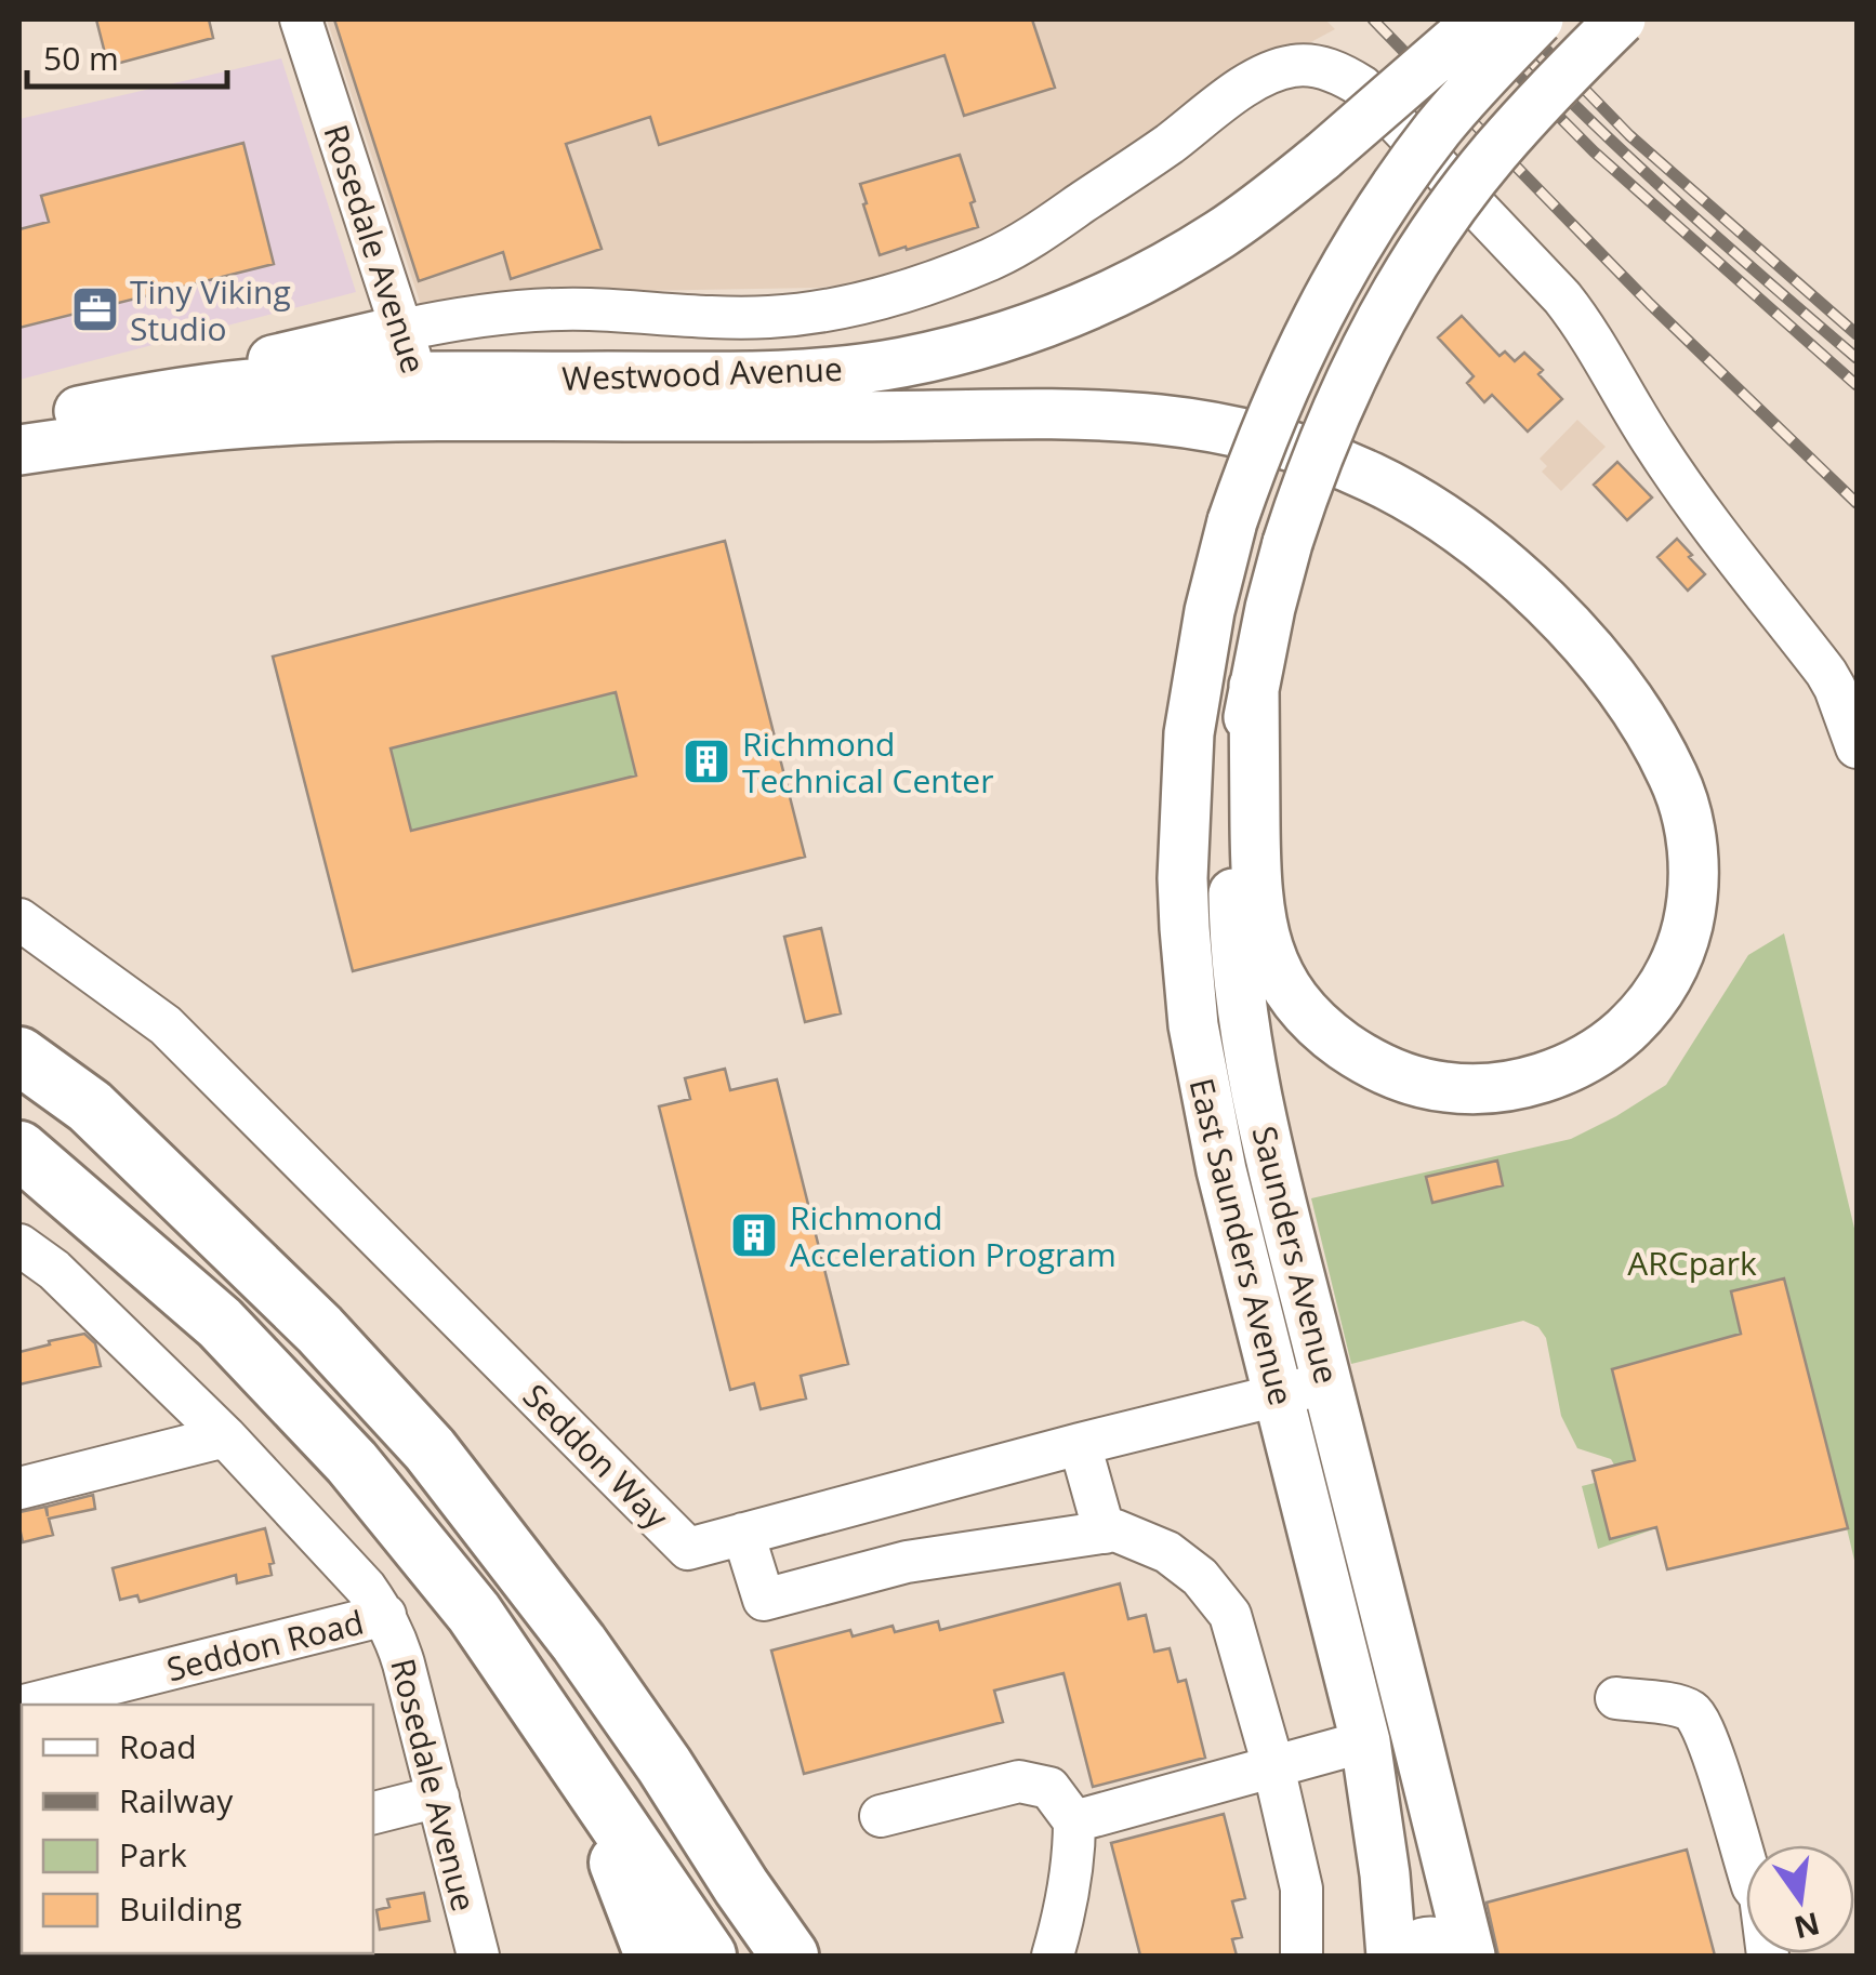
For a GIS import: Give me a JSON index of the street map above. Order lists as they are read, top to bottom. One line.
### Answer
{"streets":{"main road":["Westwood Avenue","East Saunders Avenue","Saunders Avenue"],"street":["Rosedale Avenue","Seddon Way","Seddon Road"]},"crossings":[["Rosedale Avenue","Westwood Avenue"],["Rosedale Avenue","Seddon Road"],["Westwood Avenue","Saunders Avenue"],["East Saunders Avenue","Seddon Way"],["Saunders Avenue","Seddon Way"]],"parks":["ARCpark"],"places":{"office":["Tiny Viking Studio"],"building":["Richmond Technical Center","Richmond Acceleration Program"]},"legend":["Road","Railway","Park","Building"],"scale_bar":"50 m","north":"bottom"}
